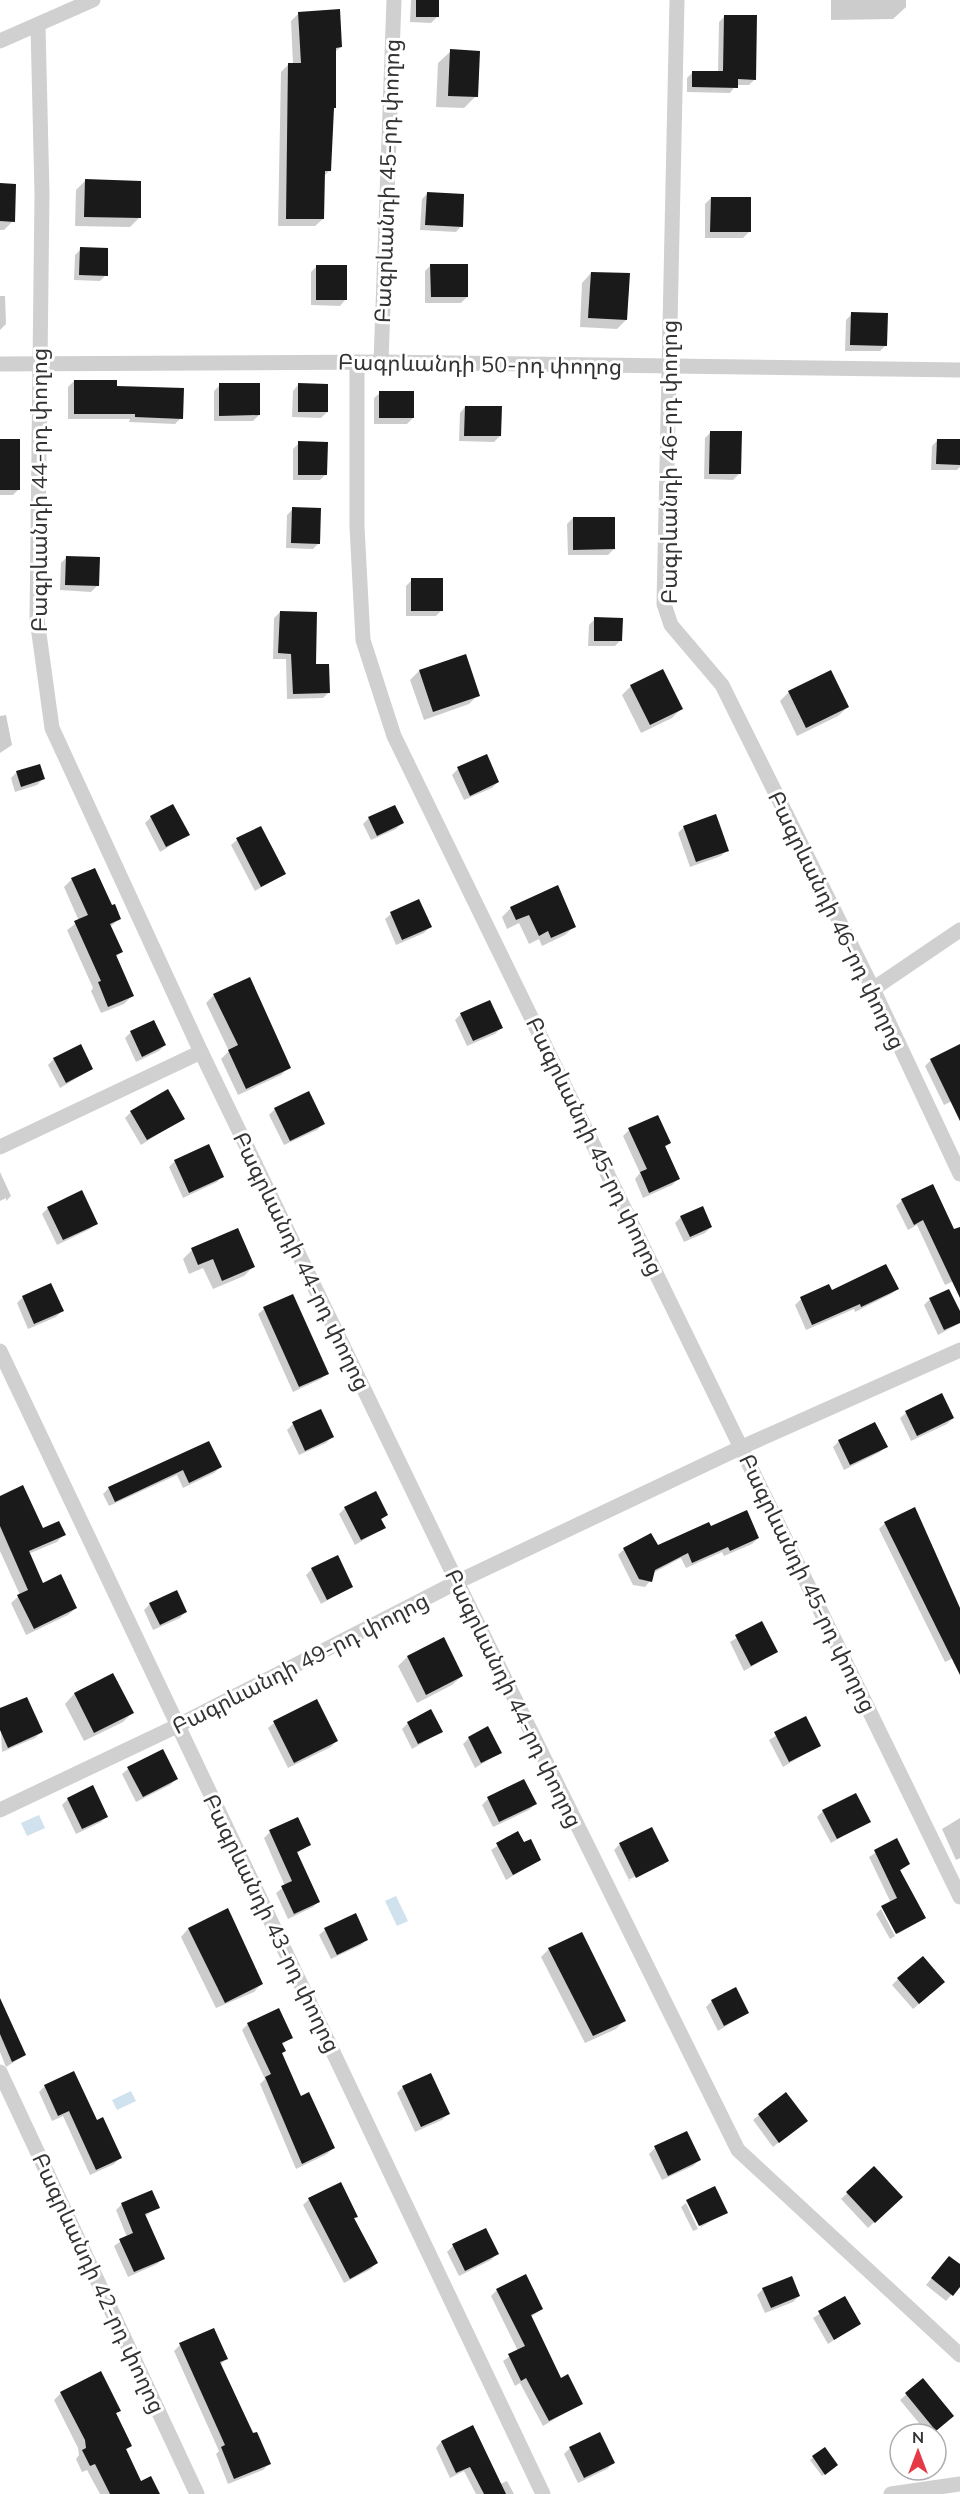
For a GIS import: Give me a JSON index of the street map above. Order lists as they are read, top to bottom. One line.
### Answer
{"streets":{"street":["Բագրևանդի 45-րդ փողոց","Բագրևանդի 50-րդ փողոց","Բագրևանդի 46-րդ փողոց","Բագրևանդի 44-րդ փողոց","Բագրևանդի 49-րդ փողոց","Բագրևանդի 43-րդ փողոց","Բագրևանդի 42-րդ փողոց"]},"crossings":[["Բագրևանդի 45-րդ փողոց","Բագրևանդի 50-րդ փողոց"],["Բագրևանդի 45-րդ փողոց","Բագրևանդի 49-րդ փողոց"],["Բագրևանդի 50-րդ փողոց","Բագրևանդի 46-րդ փողոց"],["Բագրևանդի 50-րդ փողոց","Բագրևանդի 44-րդ փողոց"],["Բագրևանդի 44-րդ փողոց","Բագրևանդի 49-րդ փողոց"],["Բագրևանդի 49-րդ փողոց","Բագրևանդի 43-րդ փողոց"]],"north":"top"}
